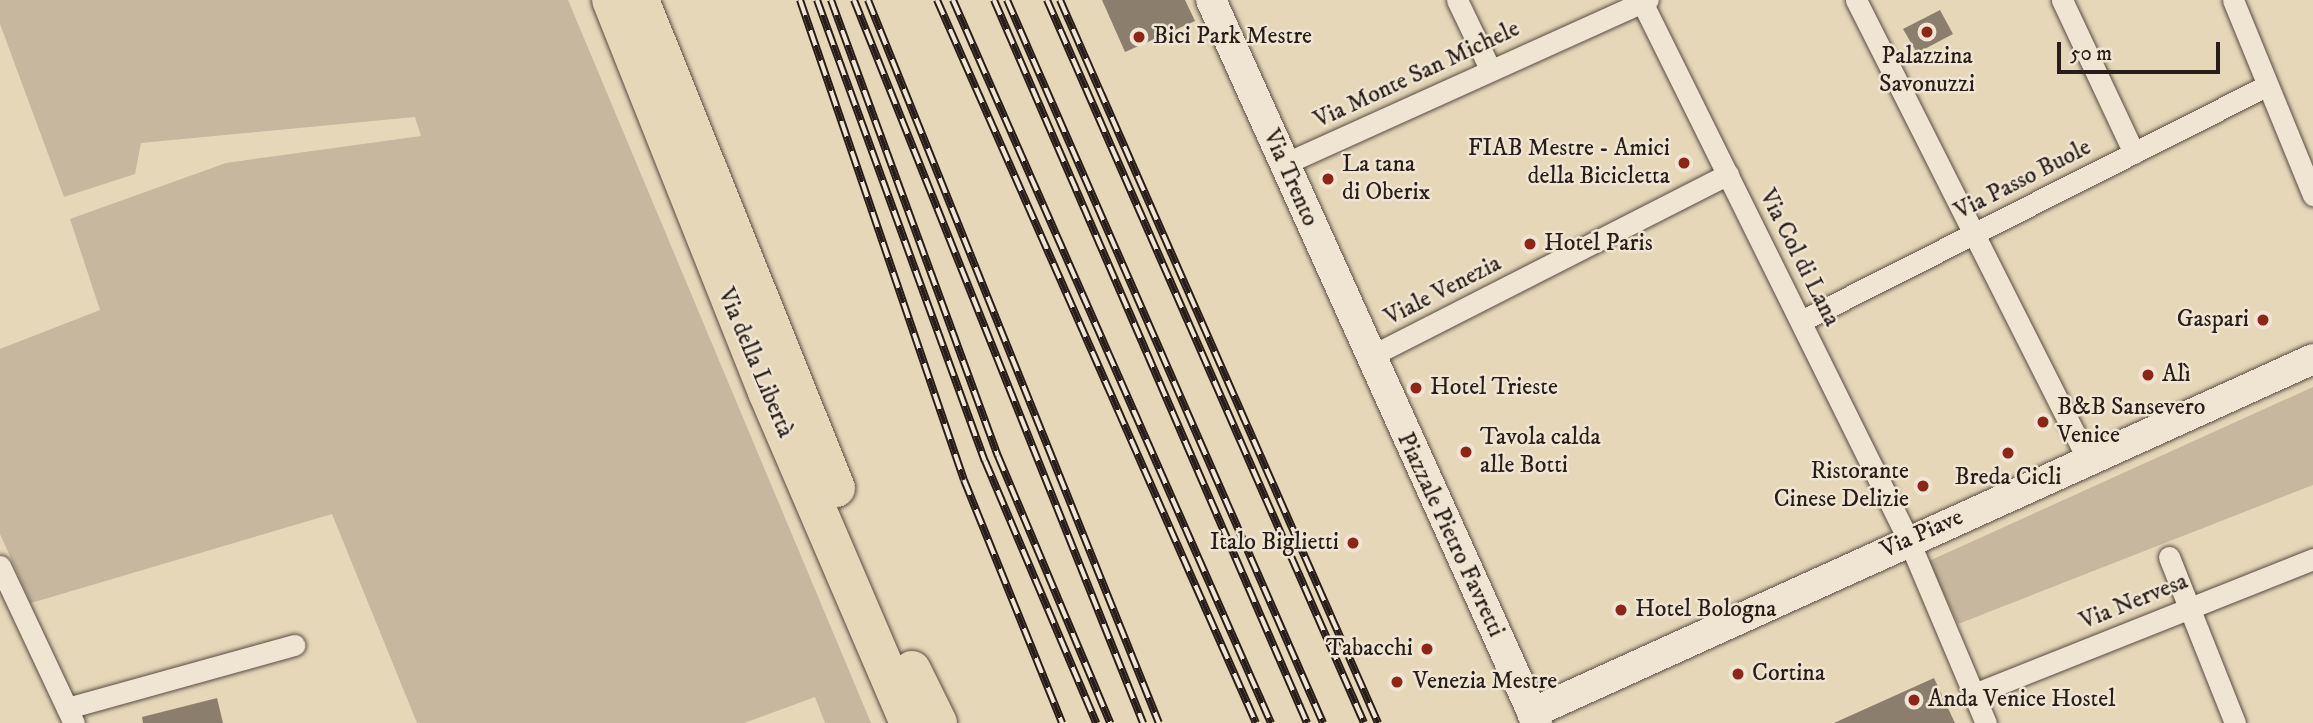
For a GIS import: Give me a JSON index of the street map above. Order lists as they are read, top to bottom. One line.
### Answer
{"streets":{"highway":["Via della Libertà"],"street":["Via Monte San Michele","Via Trento","Via Passo Buole","Via Col di Lana","Viale Venezia","Via Piave","Piazzale Pietro Favretti","Via Nervesa"]},"crossings":[["Via Monte San Michele","Via Trento"],["Via Monte San Michele","Via Col di Lana"],["Via Trento","Viale Venezia"],["Via Trento","Piazzale Pietro Favretti"],["Via Passo Buole","Via Col di Lana"],["Via Col di Lana","Viale Venezia"],["Via Col di Lana","Via Piave"],["Via Col di Lana","Via Nervesa"],["Viale Venezia","Piazzale Pietro Favretti"],["Via Piave","Piazzale Pietro Favretti"]],"places":["Palazzina Savonuzzi","Bici Park Mestre","FIAB Mestre - Amici della Bicicletta","La tana di Oberix","Hotel Paris","Gaspari","Alì","Hotel Trieste","B&B Sansevero Venice","Tavola calda alle Botti","Breda Cicli","Ristorante Cinese Delizie","Italo Biglietti","Hotel Bologna","Tabacchi","Cortina","Venezia Mestre","Anda Venice Hostel"],"scale_bar":"50 m"}
